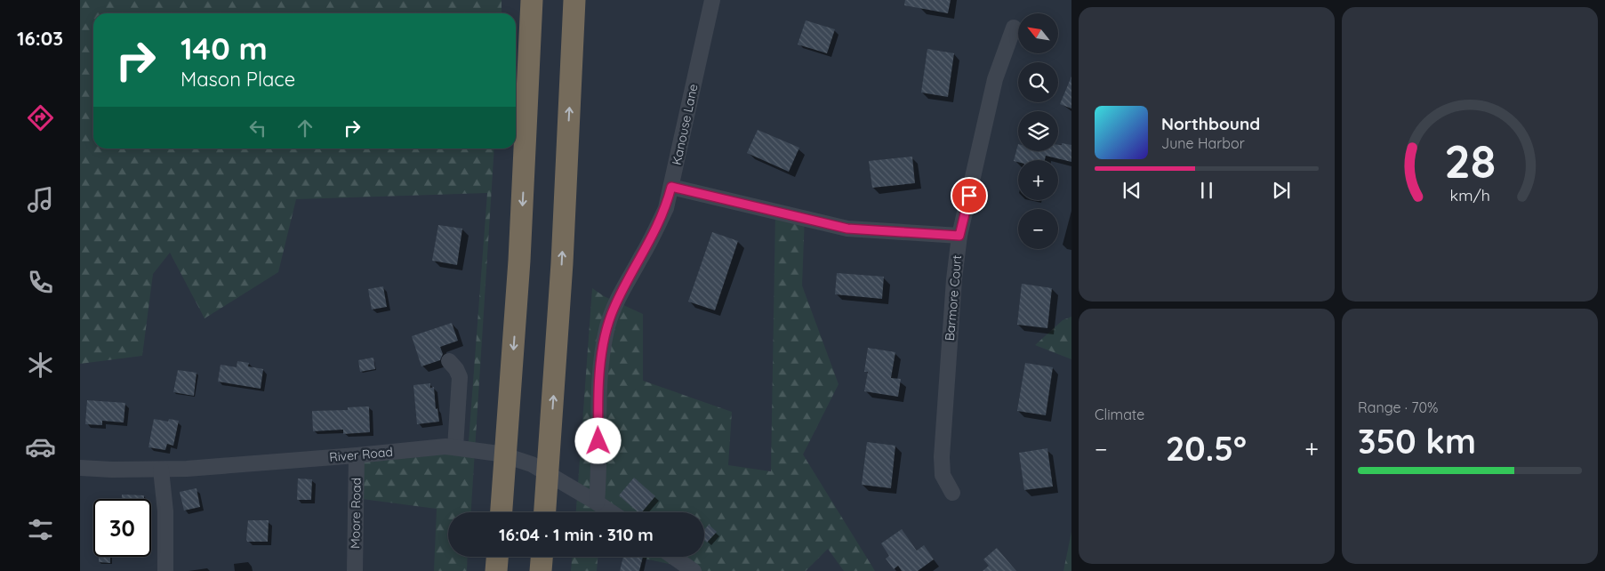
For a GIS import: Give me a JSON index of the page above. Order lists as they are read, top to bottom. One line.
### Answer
{"streets":{"street":["Kanouse Lane","Barmore Court","River Road","Moore Road"]},"crossings":[["Kanouse Lane","River Road"],["River Road","Moore Road"]],"north":"top left","page":{"tabs":"16:03","map_buttons":["+","−"],"turn":["140 m","Mason Place"],"song":["Northbound","June Harbor"],"tile":["Climate",["Range · 70%","350 km"]],"heat":["−","20.5°","+"],"limit":"30","trip":"16:04 · 1 min · 310 m","gauge":["28","km/h"]}}
